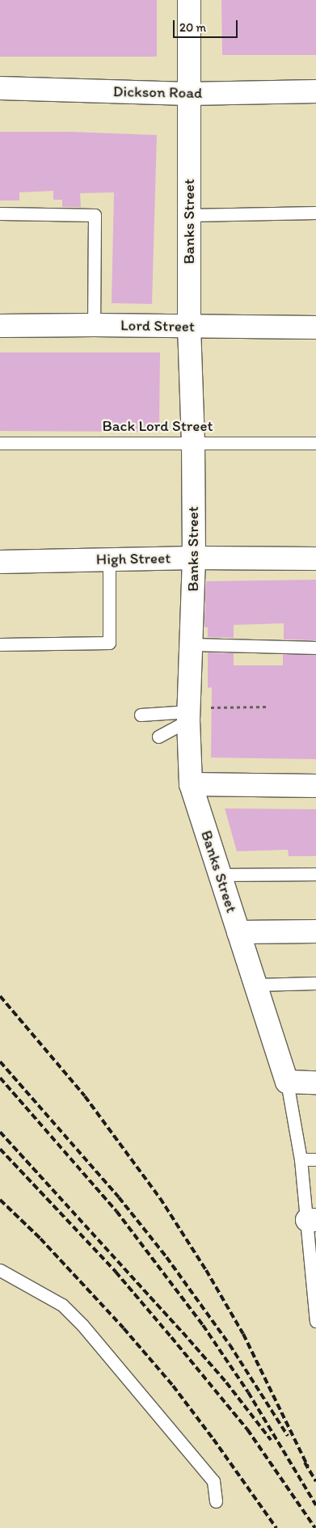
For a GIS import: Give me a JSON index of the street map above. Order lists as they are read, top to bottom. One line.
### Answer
{"streets":{"street":["Dickson Road","Banks Street","Lord Street","High Street"],"lane":["Back Lord Street"]},"crossings":[["Dickson Road","Banks Street"],["Banks Street","Lord Street"],["Banks Street","Back Lord Street"],["Banks Street","High Street"]],"scale_bar":"20 m"}
